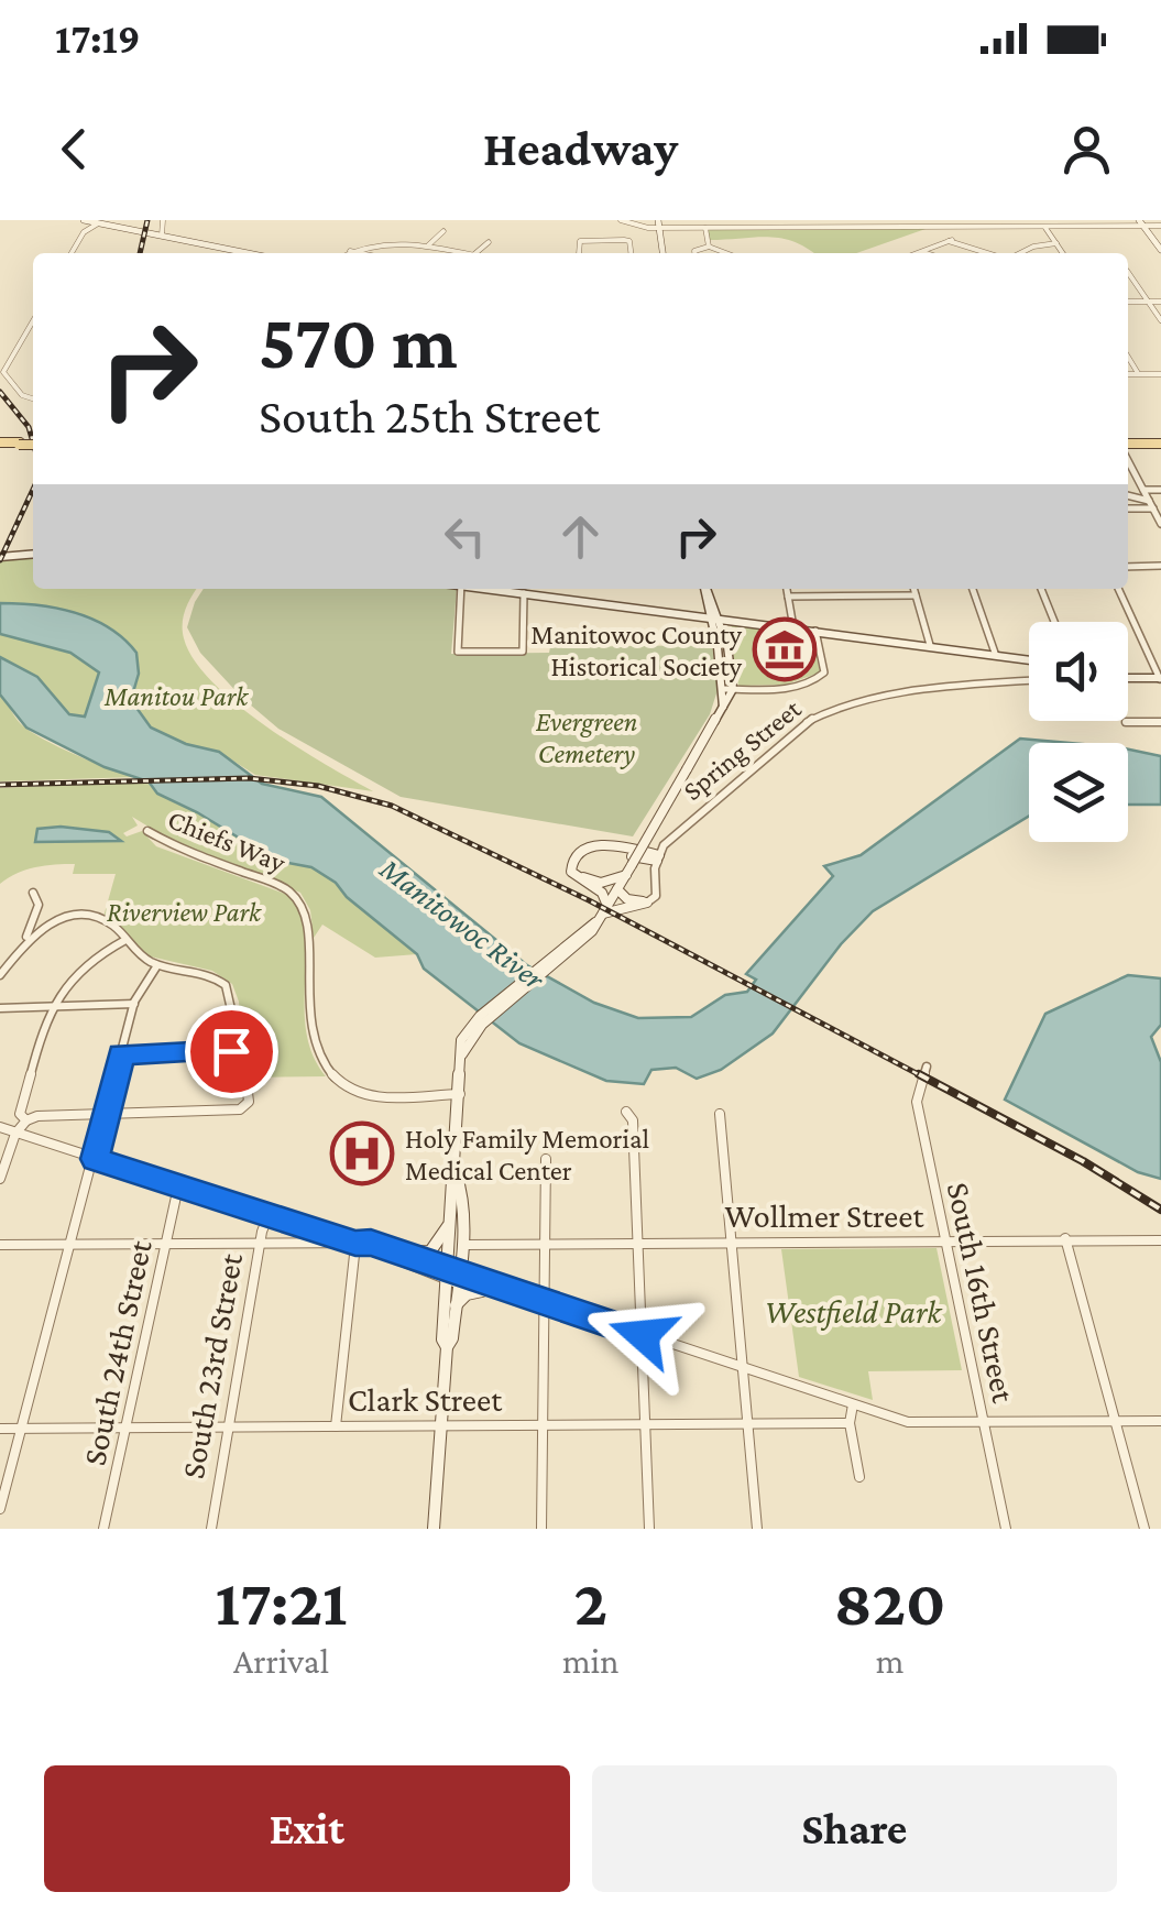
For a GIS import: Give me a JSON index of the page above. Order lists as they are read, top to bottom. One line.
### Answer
{"streets":{"street":["Spring Street","Chiefs Way","Wollmer Street","South 16th Street","South 24th Street","South 23rd Street","Clark Street"]},"crossings":[["Wollmer Street","South 16th Street"],["South 24th Street","Clark Street"],["South 23rd Street","Clark Street"]],"water":["Manitowoc River"],"parks":["Manitou Park","Evergreen Cemetery","Riverview Park","Westfield Park"],"places":{"museum":["Manitowoc County Historical Society"],"hospital":["Holy Family Memorial Medical Center"]},"page":{"status":"17:19","header":"Headway","turn":["570 m","South 25th Street"],"eta":["17:21","Arrival","2","min","820","m"],"buttons":["Exit","Share"]}}
